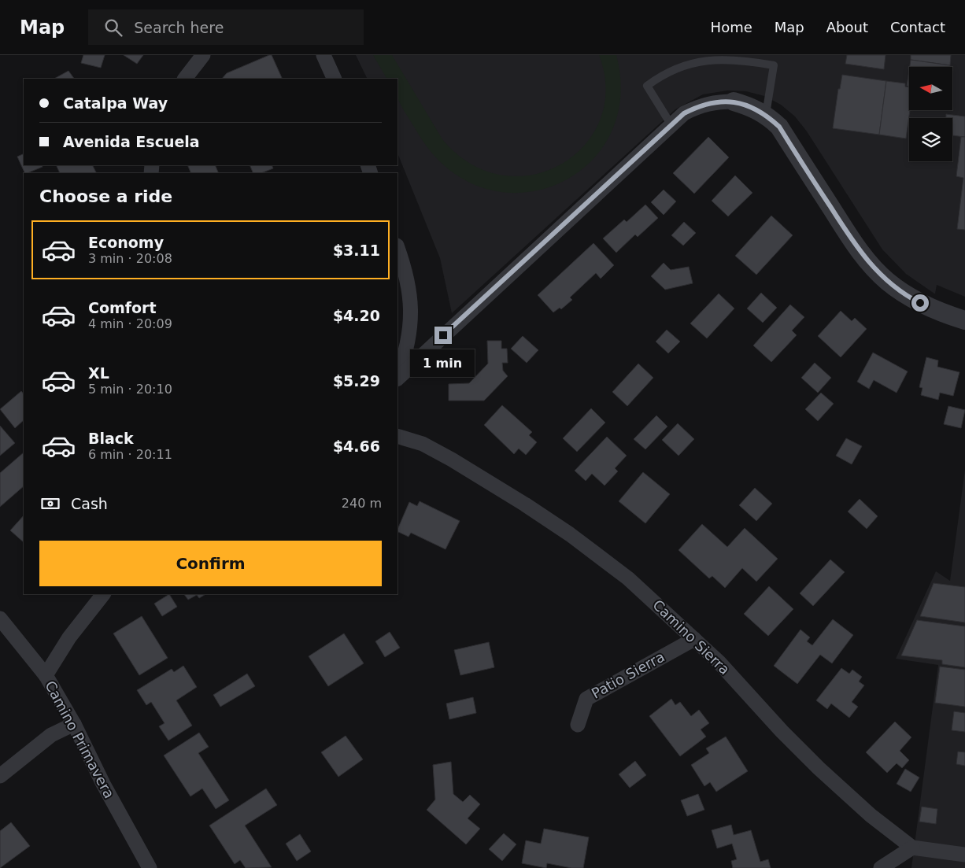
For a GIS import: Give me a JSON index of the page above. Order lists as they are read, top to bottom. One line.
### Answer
{"streets":{"street":["Camino Sierra","Patio Sierra","Camino Primavera"]},"crossings":[["Camino Sierra","Patio Sierra"]],"north":"left","page":{"header":"Map","search":"Search here","nav":["Home","Map","About","Contact"],"banner":["Catalpa Way","Avenida Escuela"],"heading":"Choose a ride","list":[{"name":"Economy","note":"3 min · 20:08","value":"$3.11"},{"name":"Comfort","note":"4 min · 20:09","value":"$4.20"},{"name":"XL","note":"5 min · 20:10","value":"$5.29"},{"name":"Black","note":"6 min · 20:11","value":"$4.66"}],"bubble":"1 min","pay":["Cash","240 m"],"buttons":"Confirm"}}
